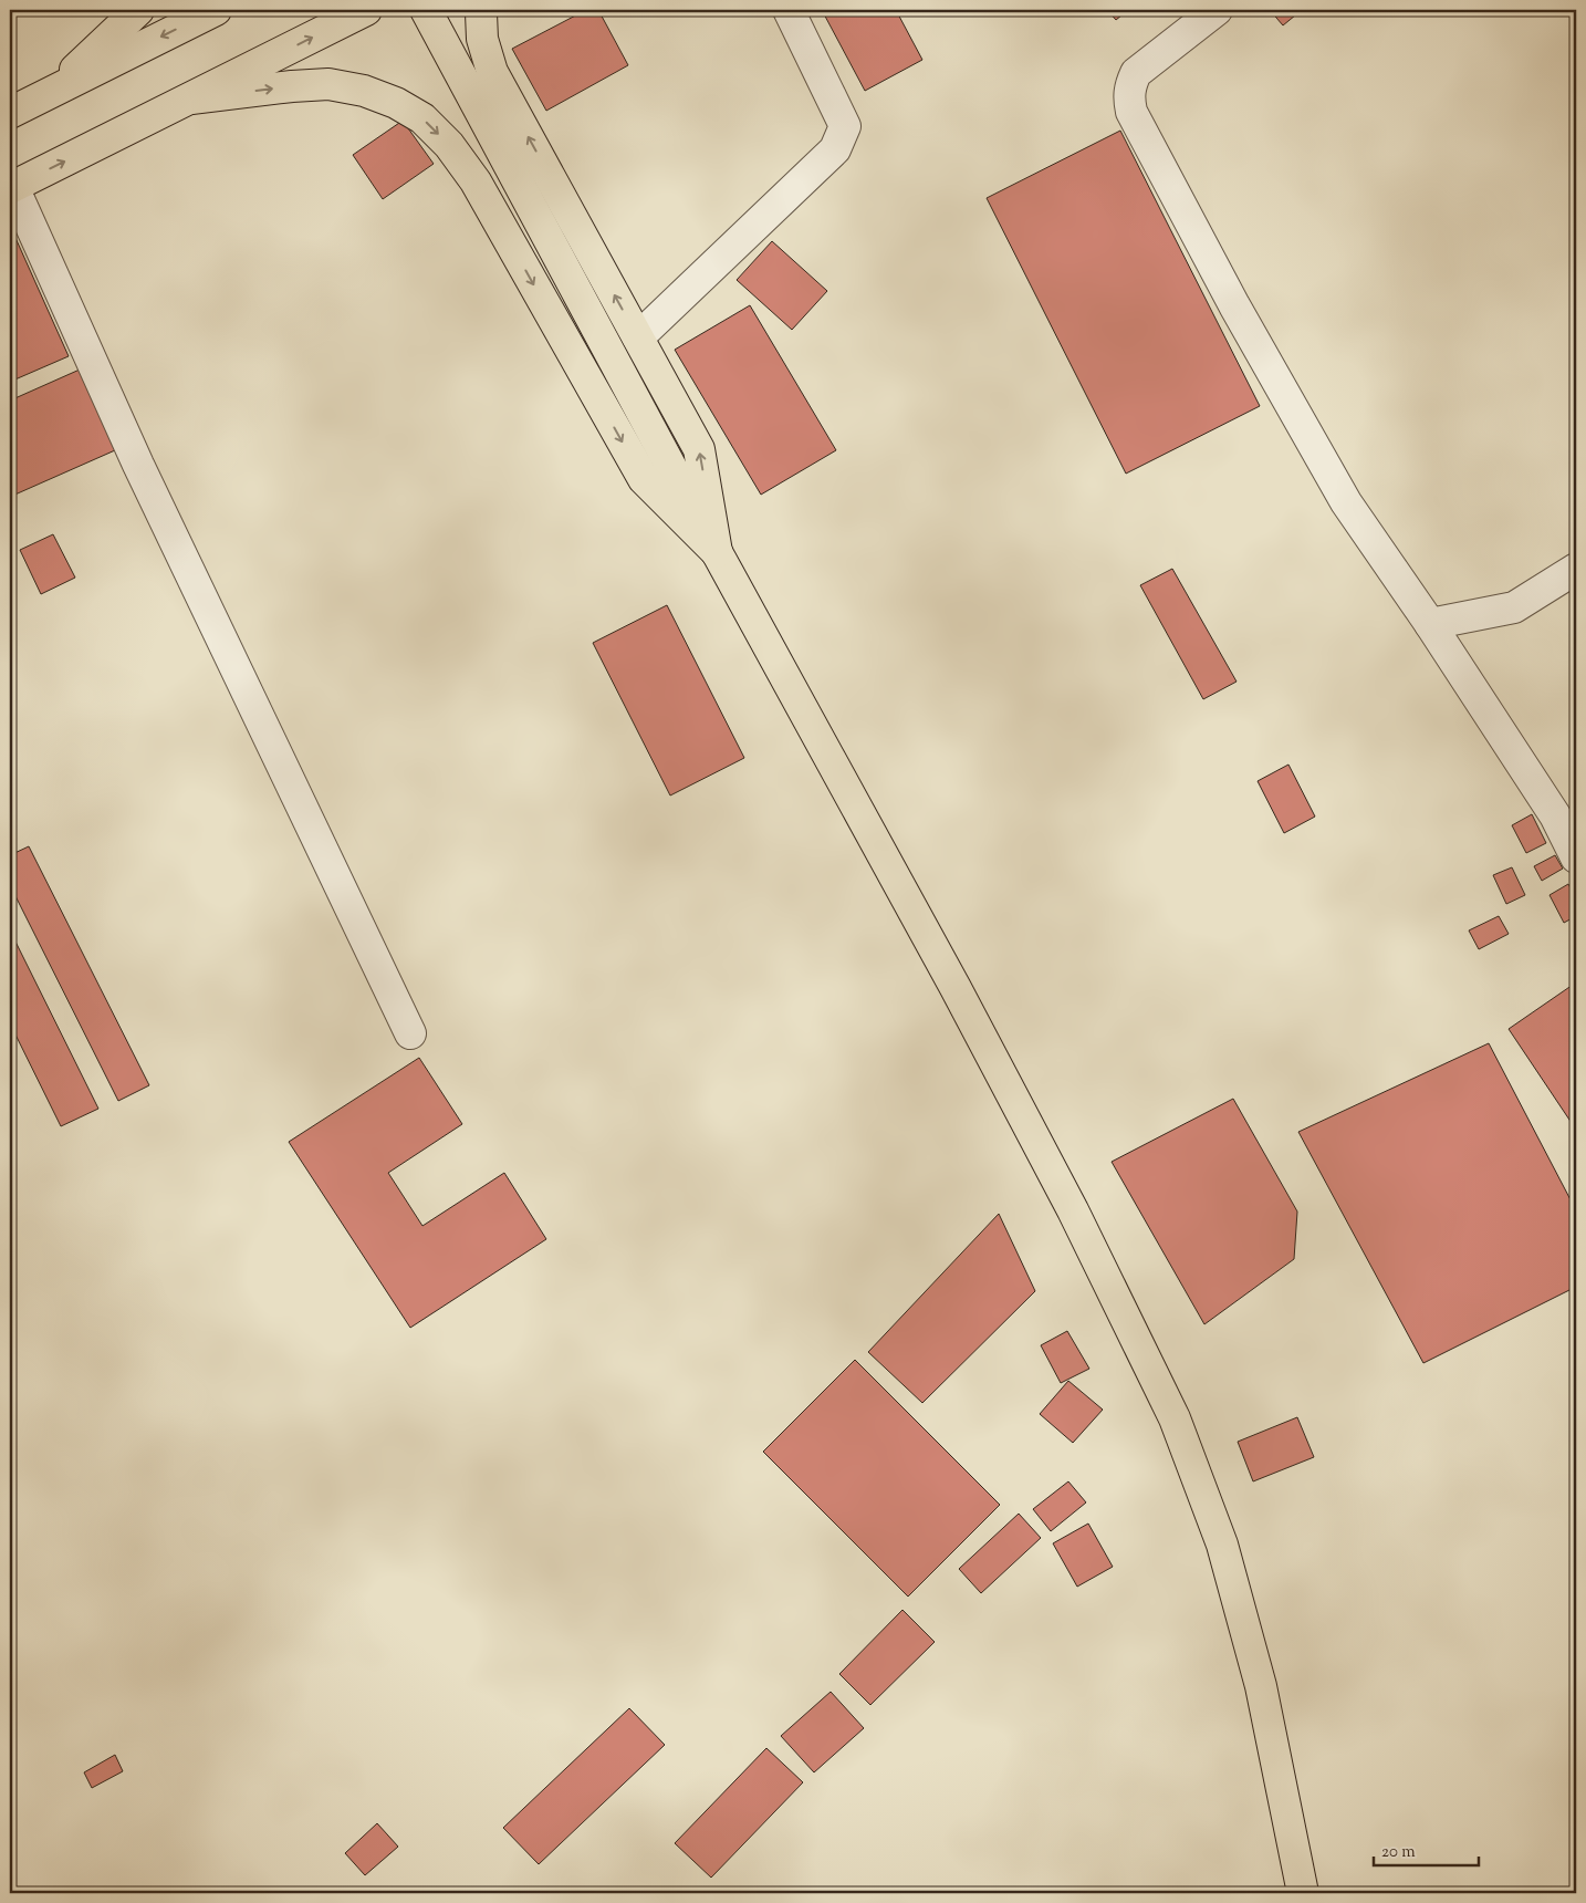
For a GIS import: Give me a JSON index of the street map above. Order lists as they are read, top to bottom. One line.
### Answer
{"scale_bar":"20 m"}
